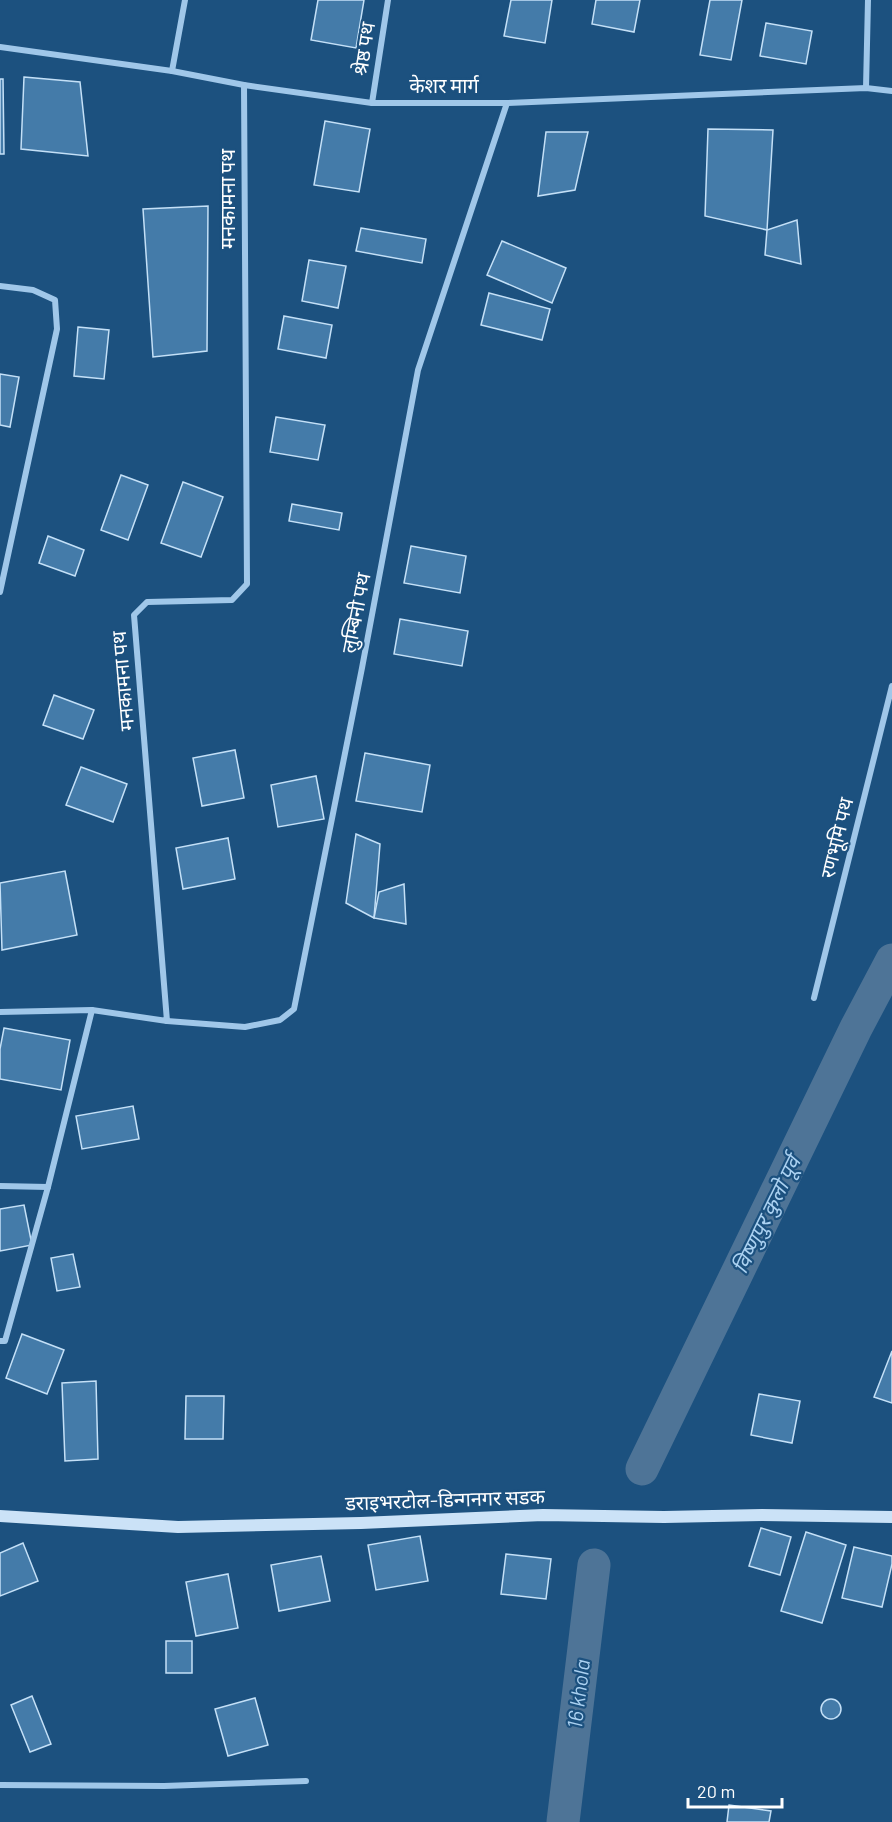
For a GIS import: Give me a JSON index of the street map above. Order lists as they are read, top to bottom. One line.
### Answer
{"streets":{"street":["श्रेष्ठ पथ","केशर मार्ग","मनकामना पथ","लुम्बिनी पथ","रणभूमि पथ","डराइभरटोल-डिन्गनगर सडक"]},"crossings":[["श्रेष्ठ पथ","केशर मार्ग"],["केशर मार्ग","मनकामना पथ"],["केशर मार्ग","लुम्बिनी पथ"],["मनकामना पथ","लुम्बिनी पथ"]],"water":["विष्णुपुर कुलो पूर्व","16 khola"],"scale_bar":"20 m"}
